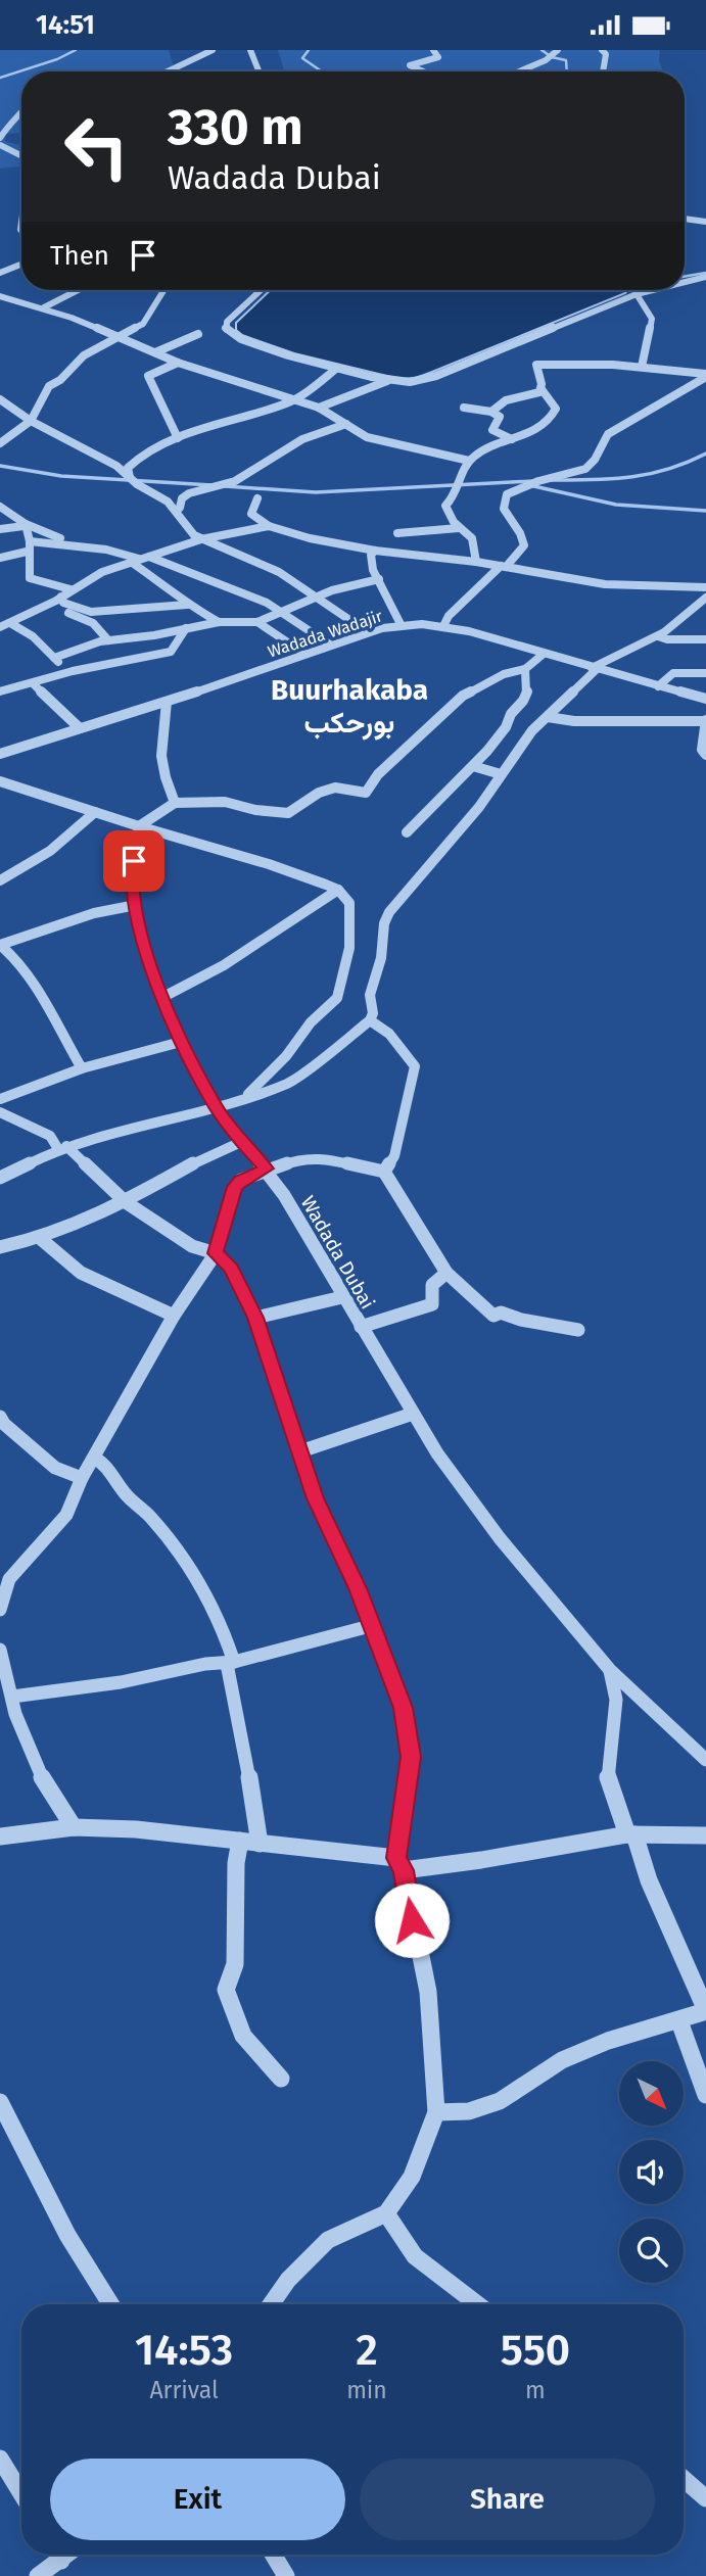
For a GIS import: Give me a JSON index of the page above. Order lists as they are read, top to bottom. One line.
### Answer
{"streets":{"street":["Wadada Wadajir","Wadada Dubai"]},"districts":["Buurhakaba بورحكب"],"north":"bottom right","page":{"status":"14:51","turn":["330 m","Wadada Dubai"],"then":"Then","eta":["14:53","Arrival","2","min","550","m"],"buttons":["Exit","Share"]}}
